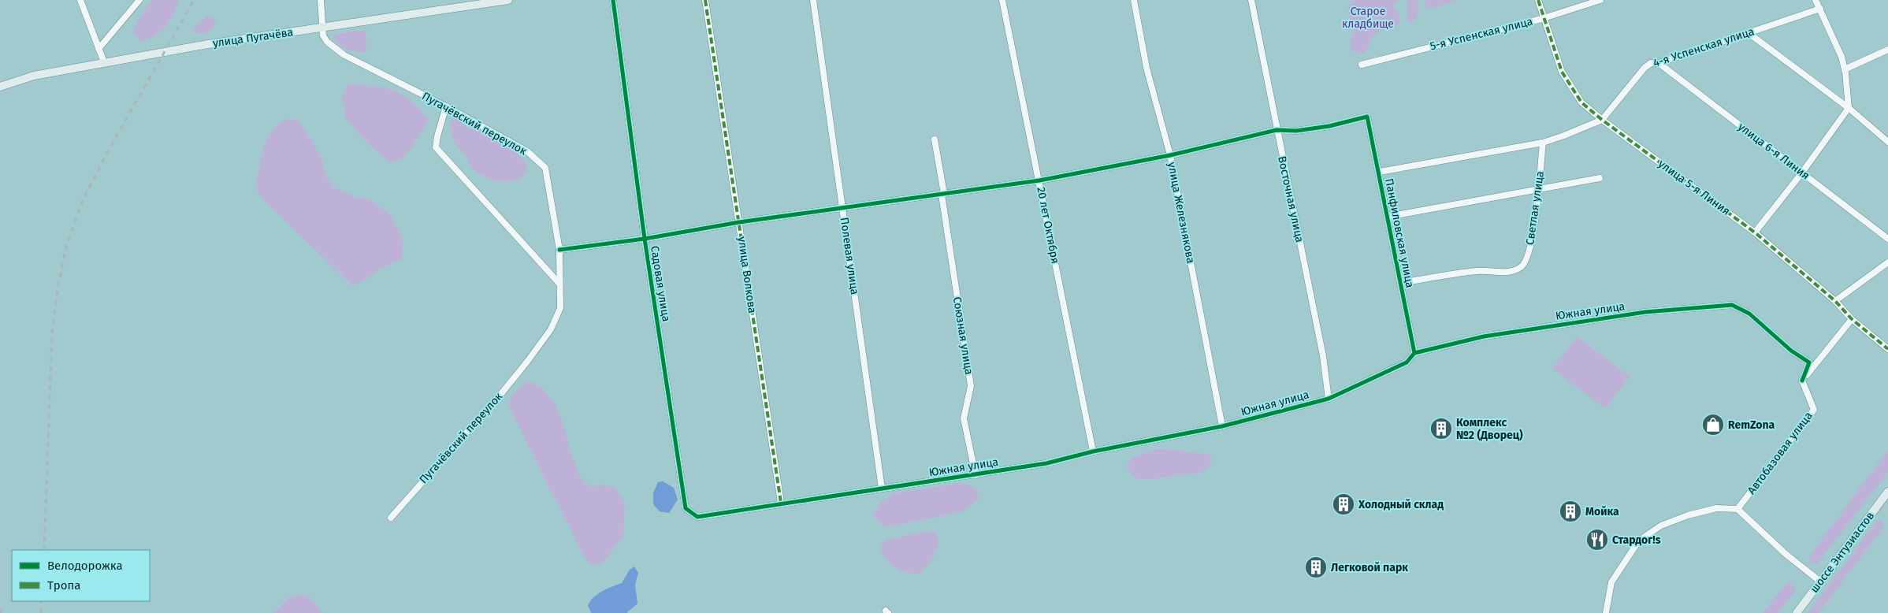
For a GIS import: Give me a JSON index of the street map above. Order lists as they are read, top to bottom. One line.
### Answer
{"streets":{"street":["5-я Успенская улица","улица Пугачёва","4-я Успенская улица","Пугачёвский переулок","улица 6-я Линия","улица 5-я Линия","Восточная улица","Светлая улица","улица Железнякова","20 лет Октября","Панфиловская улица","Полевая улица","улица Волкова","Садовая улица","Южная улица","Союзная улица","Автобазовая улица","шоссе Энтузиастов"]},"crossings":[["5-я Успенская улица","улица 5-я Линия"],["улица Пугачёва","Пугачёвский переулок"],["4-я Успенская улица","улица 6-я Линия"],["4-я Успенская улица","улица 5-я Линия"],["4-я Успенская улица","Светлая улица"],["4-я Успенская улица","Панфиловская улица"],["Восточная улица","Панфиловская улица"],["Восточная улица","Южная улица"],["Светлая улица","Панфиловская улица"],["улица Железнякова","Южная улица"],["20 лет Октября","Южная улица"],["Панфиловская улица","Южная улица"],["Полевая улица","Южная улица"],["улица Волкова","Южная улица"],["Садовая улица","Южная улица"],["Южная улица","Союзная улица"],["Южная улица","Автобазовая улица"]],"parks":["Старое кладбище"],"places":{"shop":["RemZona"],"building":["Комплекс №2 (Дворец)","Холодный склад","Мойка","Легковой парк"],"restaurant":["Стардог!s"]},"legend":["Велодорожка","Тропа"]}
